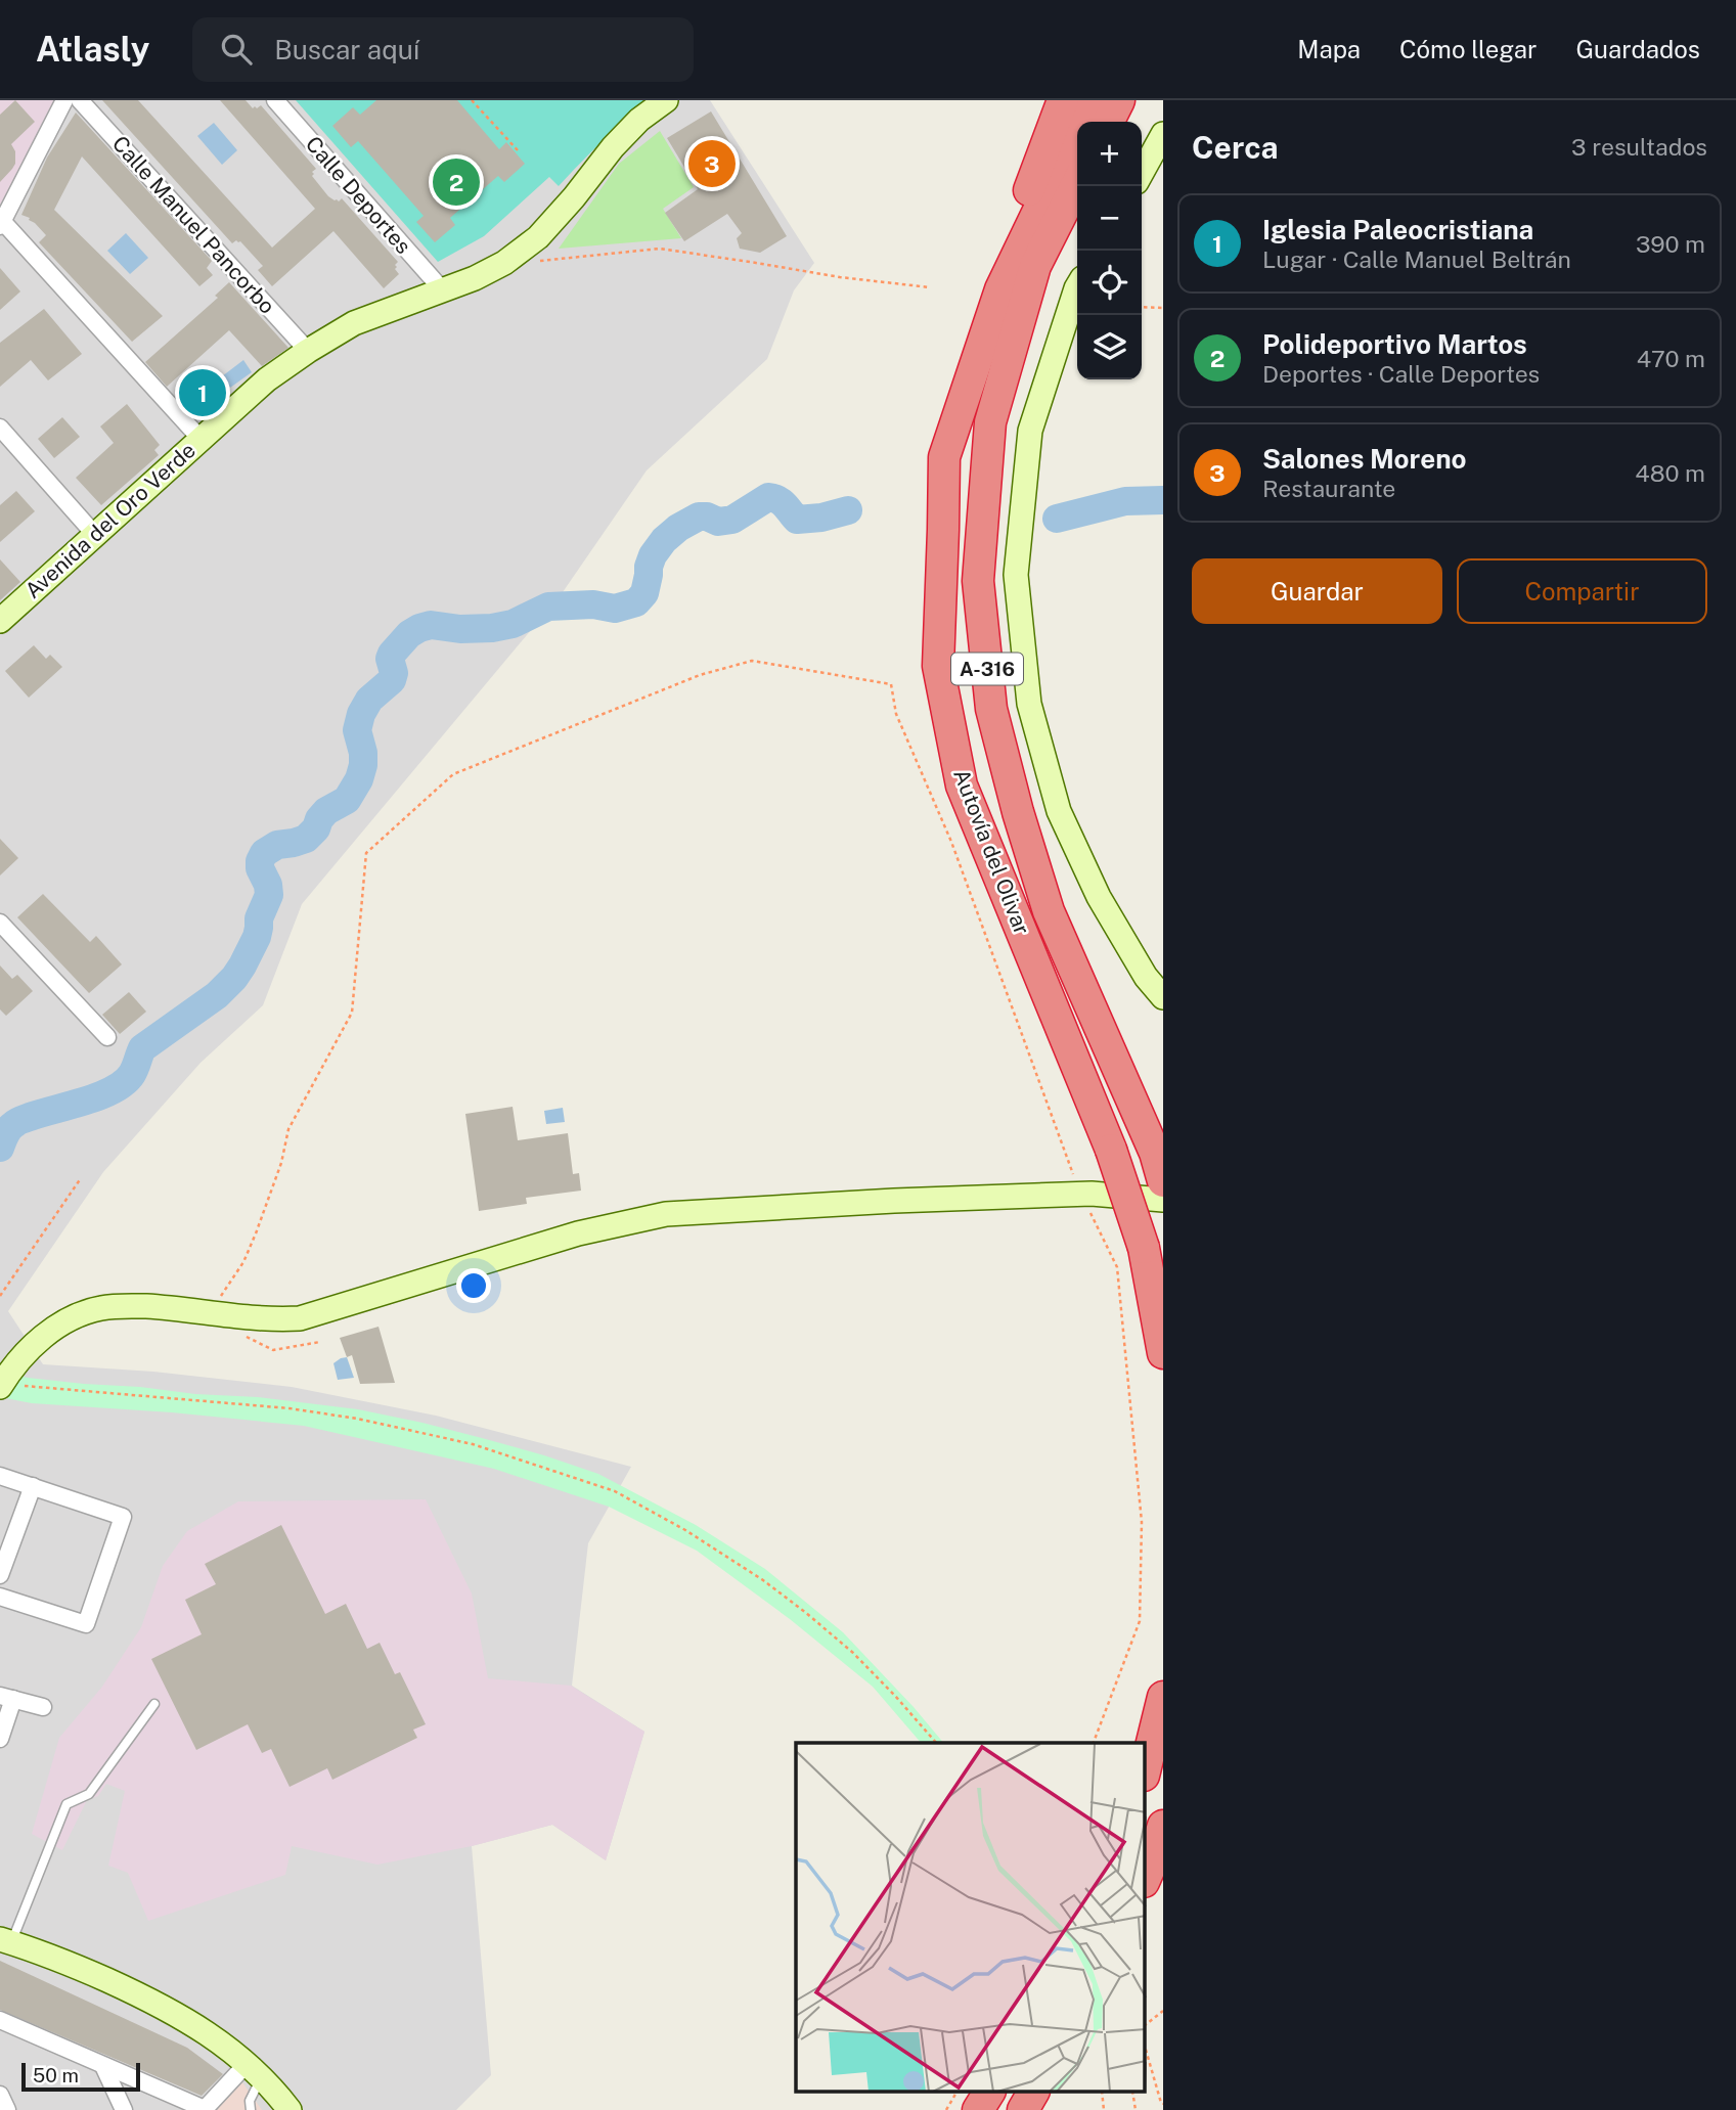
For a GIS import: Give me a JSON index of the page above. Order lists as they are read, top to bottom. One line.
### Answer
{"streets":{"highway":["A-316","Autovía del Olivar"],"street":["Calle Deportes","Calle Manuel Pancorbo","Avenida del Oro Verde"]},"crossings":[["Calle Deportes","Avenida del Oro Verde"],["Calle Manuel Pancorbo","Avenida del Oro Verde"]],"scale_bar":"50 m","page":{"header":"Atlasly","search":"Buscar aquí","nav":["Mapa","Cómo llegar","Guardados"],"heading":["Cerca","3 resultados"],"map_buttons":["+","−"],"pins":["3","2","1"],"list":[{"mark":"1","name":"Iglesia Paleocristiana","note":"Lugar · Calle Manuel Beltrán","value":"390 m"},{"mark":"2","name":"Polideportivo Martos","note":"Deportes · Calle Deportes","value":"470 m"},{"mark":"3","name":"Salones Moreno","note":"Restaurante","value":"480 m"}],"buttons":["Guardar","Compartir"],"scale":"50 m"}}
